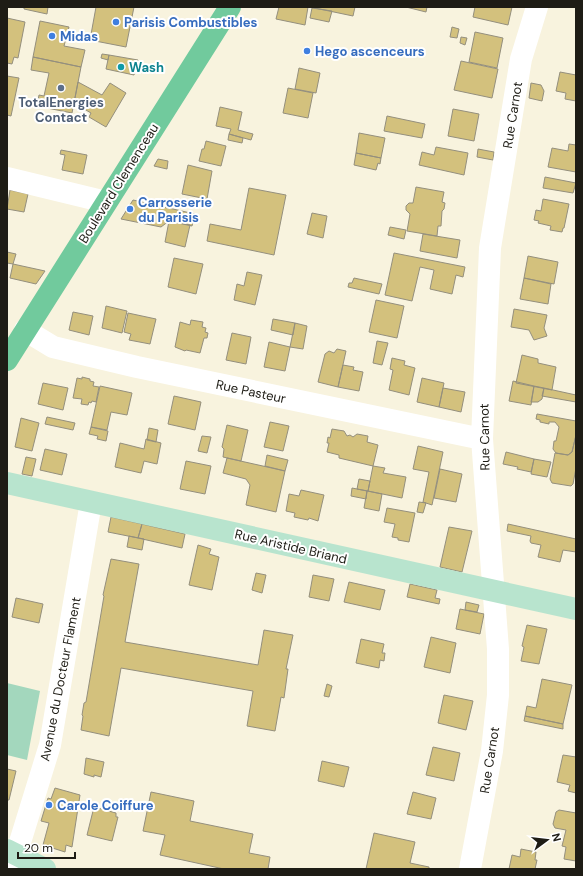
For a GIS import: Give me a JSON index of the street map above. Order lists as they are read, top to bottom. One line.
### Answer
{"streets":{"main road":["Boulevard Clemenceau"],"street":["Rue Carnot","Rue Pasteur","Rue Aristide Briand","Avenue du Docteur Flament"]},"crossings":[["Rue Carnot","Rue Pasteur"],["Rue Carnot","Rue Aristide Briand"],["Boulevard Clemenceau","Rue Pasteur"],["Rue Aristide Briand","Avenue du Docteur Flament"]],"places":["Parisis Combustibles","Midas","Hego ascenceurs","Wash","TotalEnergies Contact","Carrosserie du Parisis","Carole Coiffure"],"scale_bar":"20 m","north":"right"}
